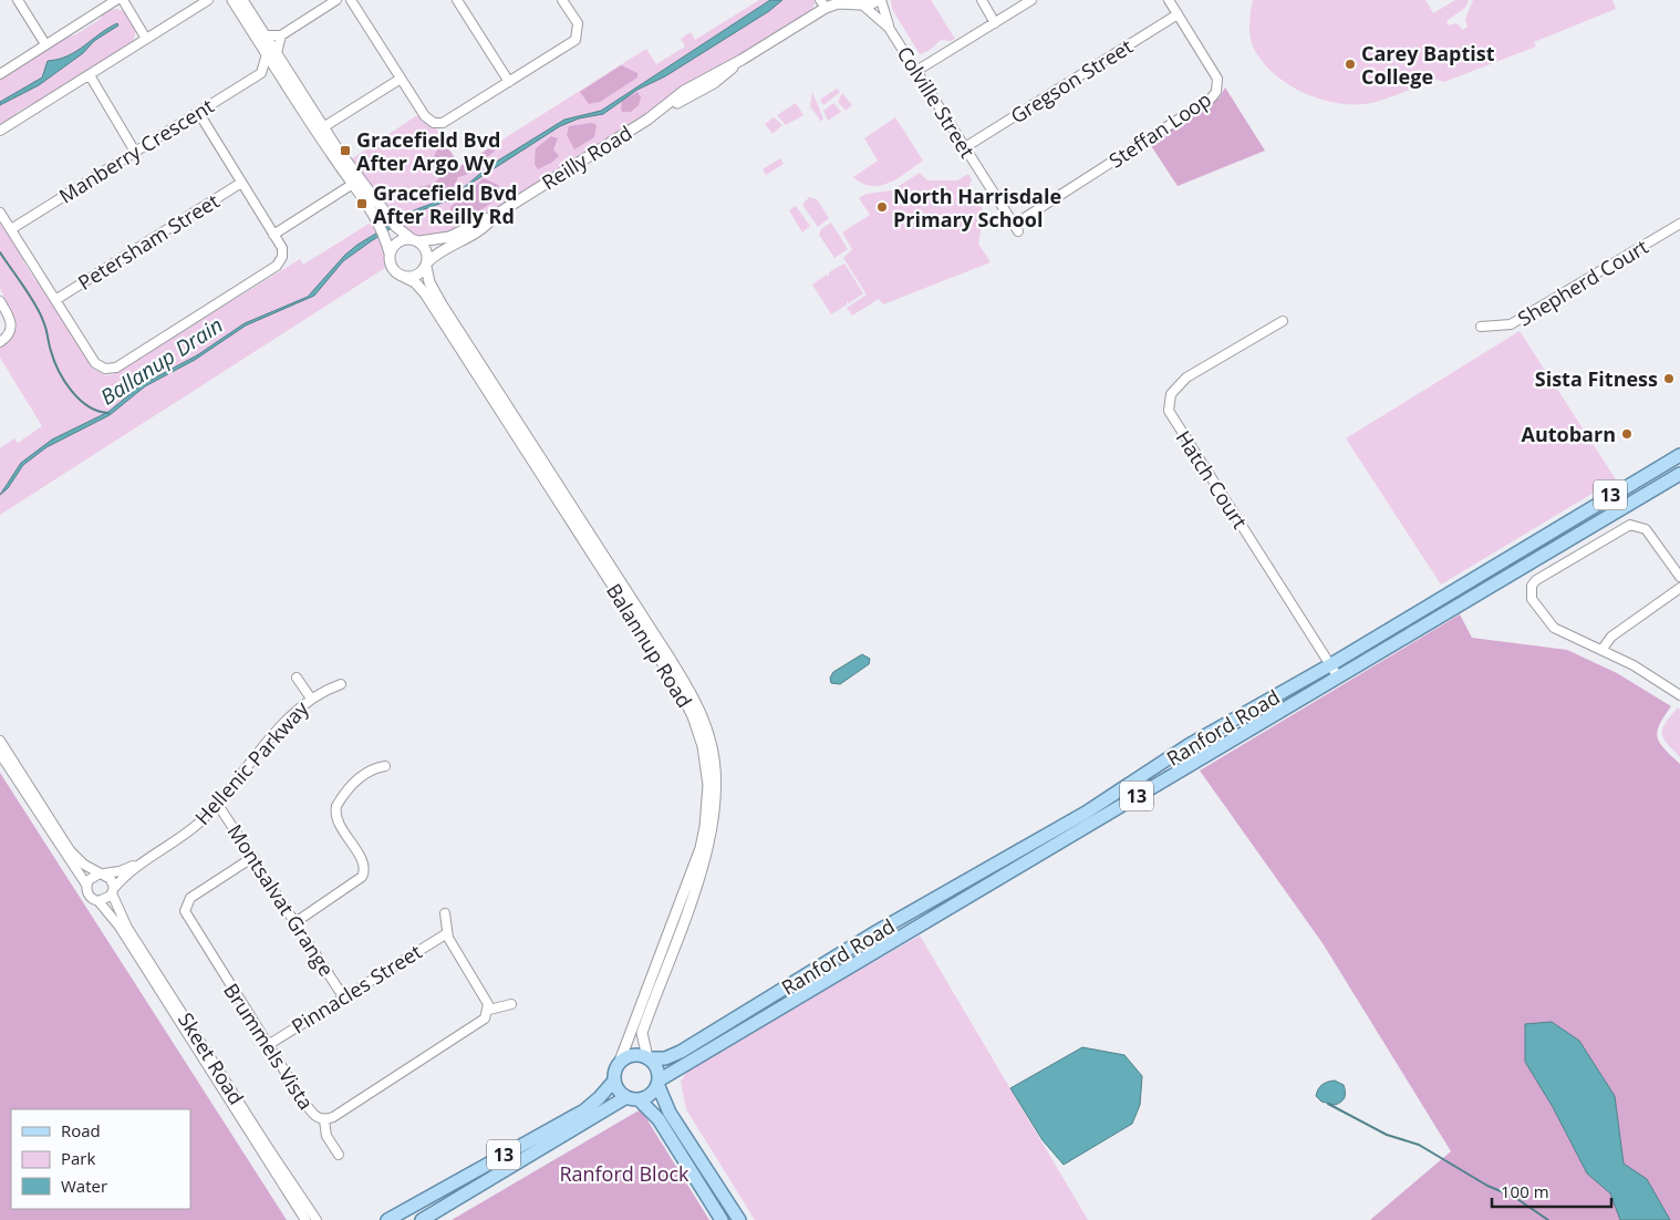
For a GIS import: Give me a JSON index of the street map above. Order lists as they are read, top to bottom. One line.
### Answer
{"streets":{"main road":["13","Ranford Road"],"street":["Gregson Street","Colville Street","Steffan Loop","Manberry Crescent","Reilly Road","Petersham Street","Shepherd Court","Hatch Court","Balannup Road","Hellenic Parkway","Montsalvat Grange","Pinnacles Street","Brummels Vista","Skeet Road"]},"crossings":[["Gregson Street","Colville Street"],["Gregson Street","Steffan Loop"],["Colville Street","Steffan Loop"],["Colville Street","Reilly Road"],["Reilly Road","Balannup Road"],["Hatch Court","Ranford Road"],["13","Balannup Road"],["13","Ranford Road"],["Balannup Road","Ranford Road"],["Hellenic Parkway","Montsalvat Grange"],["Hellenic Parkway","Skeet Road"],["Montsalvat Grange","Pinnacles Street"],["Montsalvat Grange","Brummels Vista"],["Pinnacles Street","Brummels Vista"]],"water":["Ballanup Drain"],"parks":["Ranford Block"],"places":{"other":["Carey Baptist College","North Harrisdale Primary School","Sista Fitness","Autobarn"],"transit":["Gracefield Bvd After Argo Wy","Gracefield Bvd After Reilly Rd"]},"legend":["Road","Park","Water"],"scale_bar":"100 m"}
